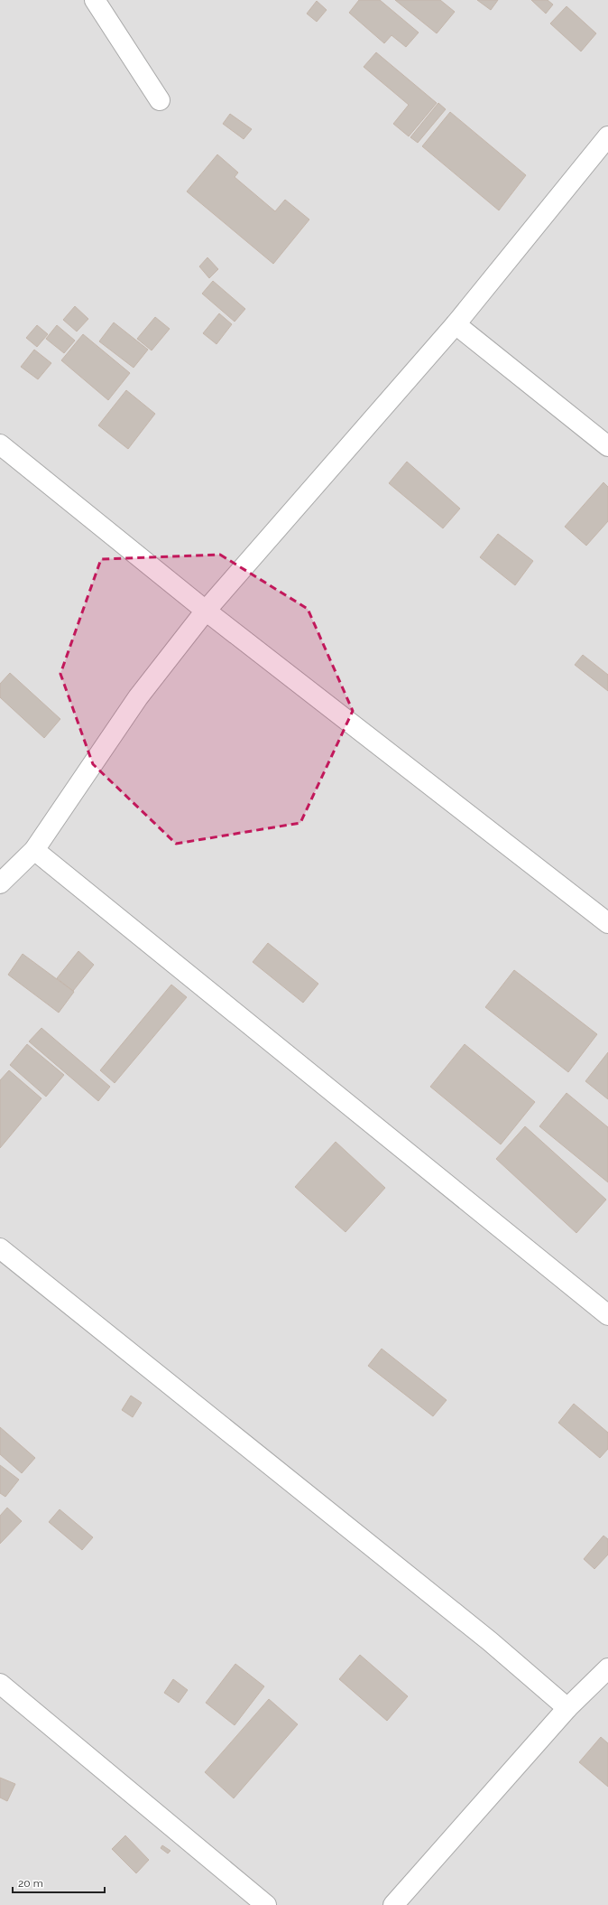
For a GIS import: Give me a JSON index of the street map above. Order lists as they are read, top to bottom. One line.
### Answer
{"scale_bar":"20 m"}
